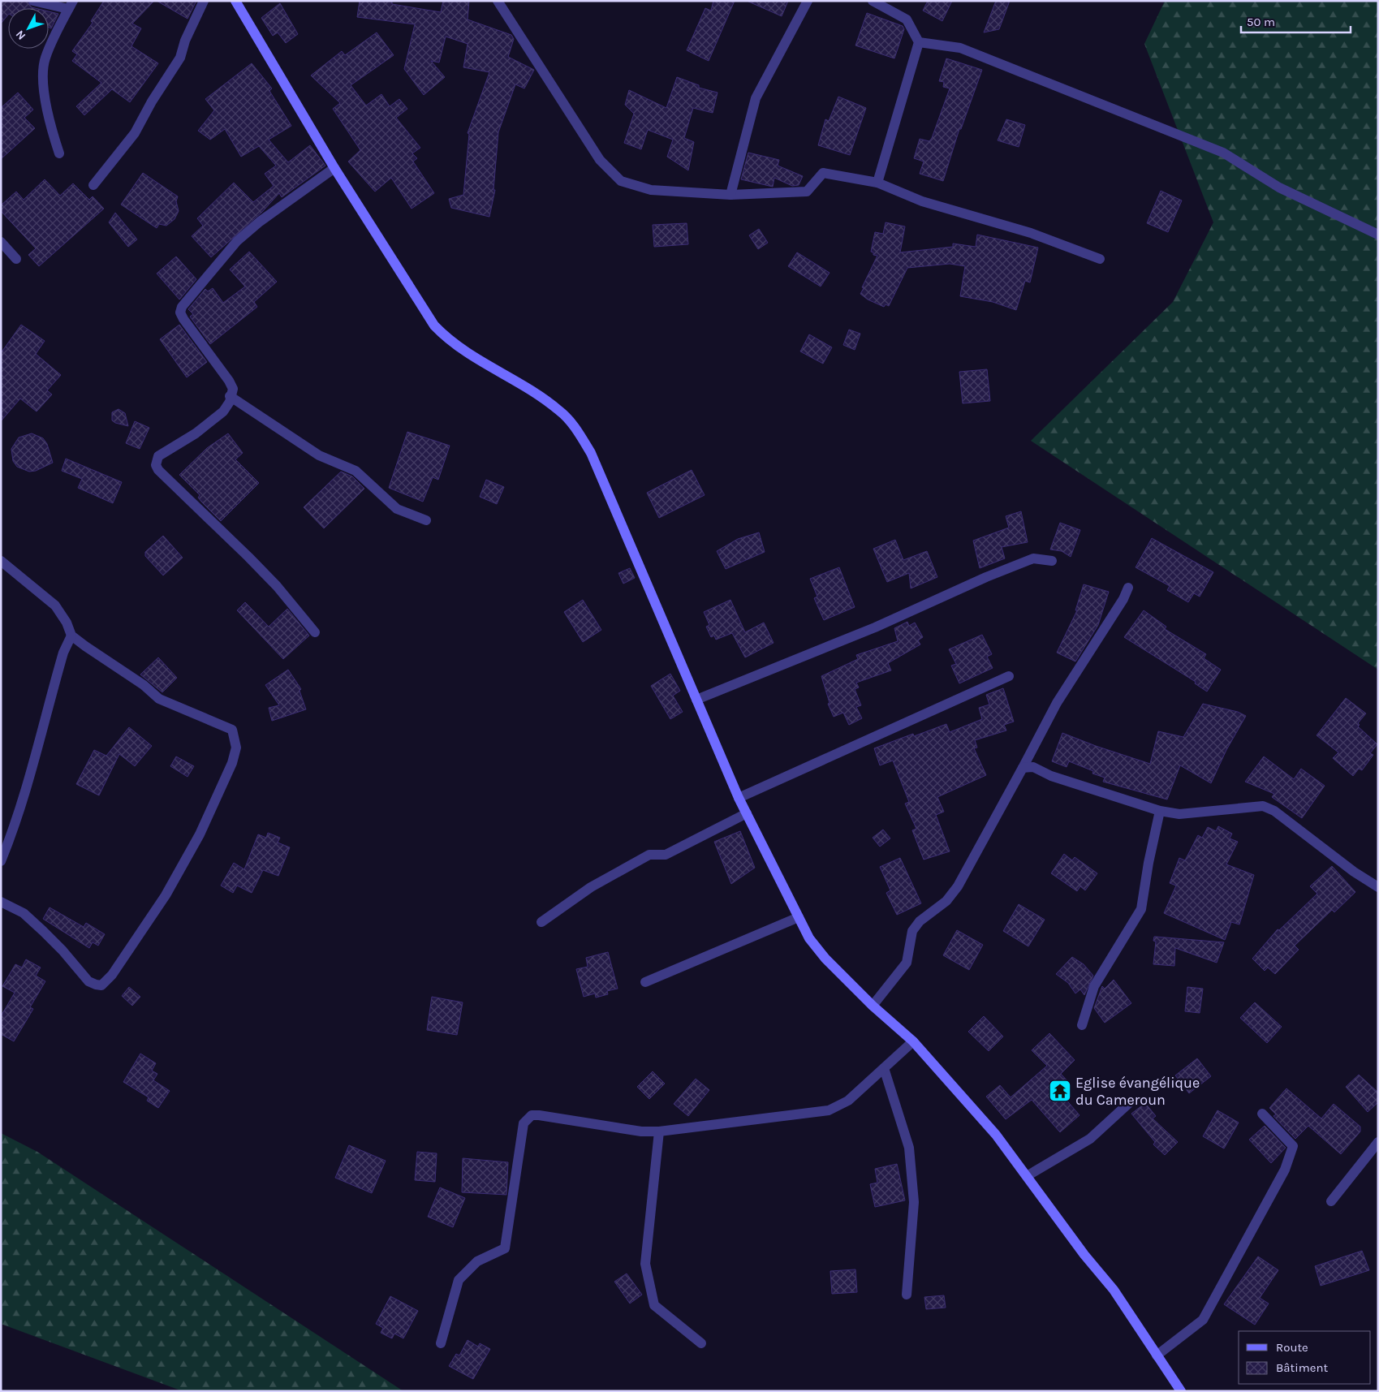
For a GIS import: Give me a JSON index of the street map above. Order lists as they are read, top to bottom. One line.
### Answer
{"places":{"temple":["Eglise évangélique du Cameroun"]},"legend":["Route","Bâtiment"],"scale_bar":"50 m","north":"bottom left"}
